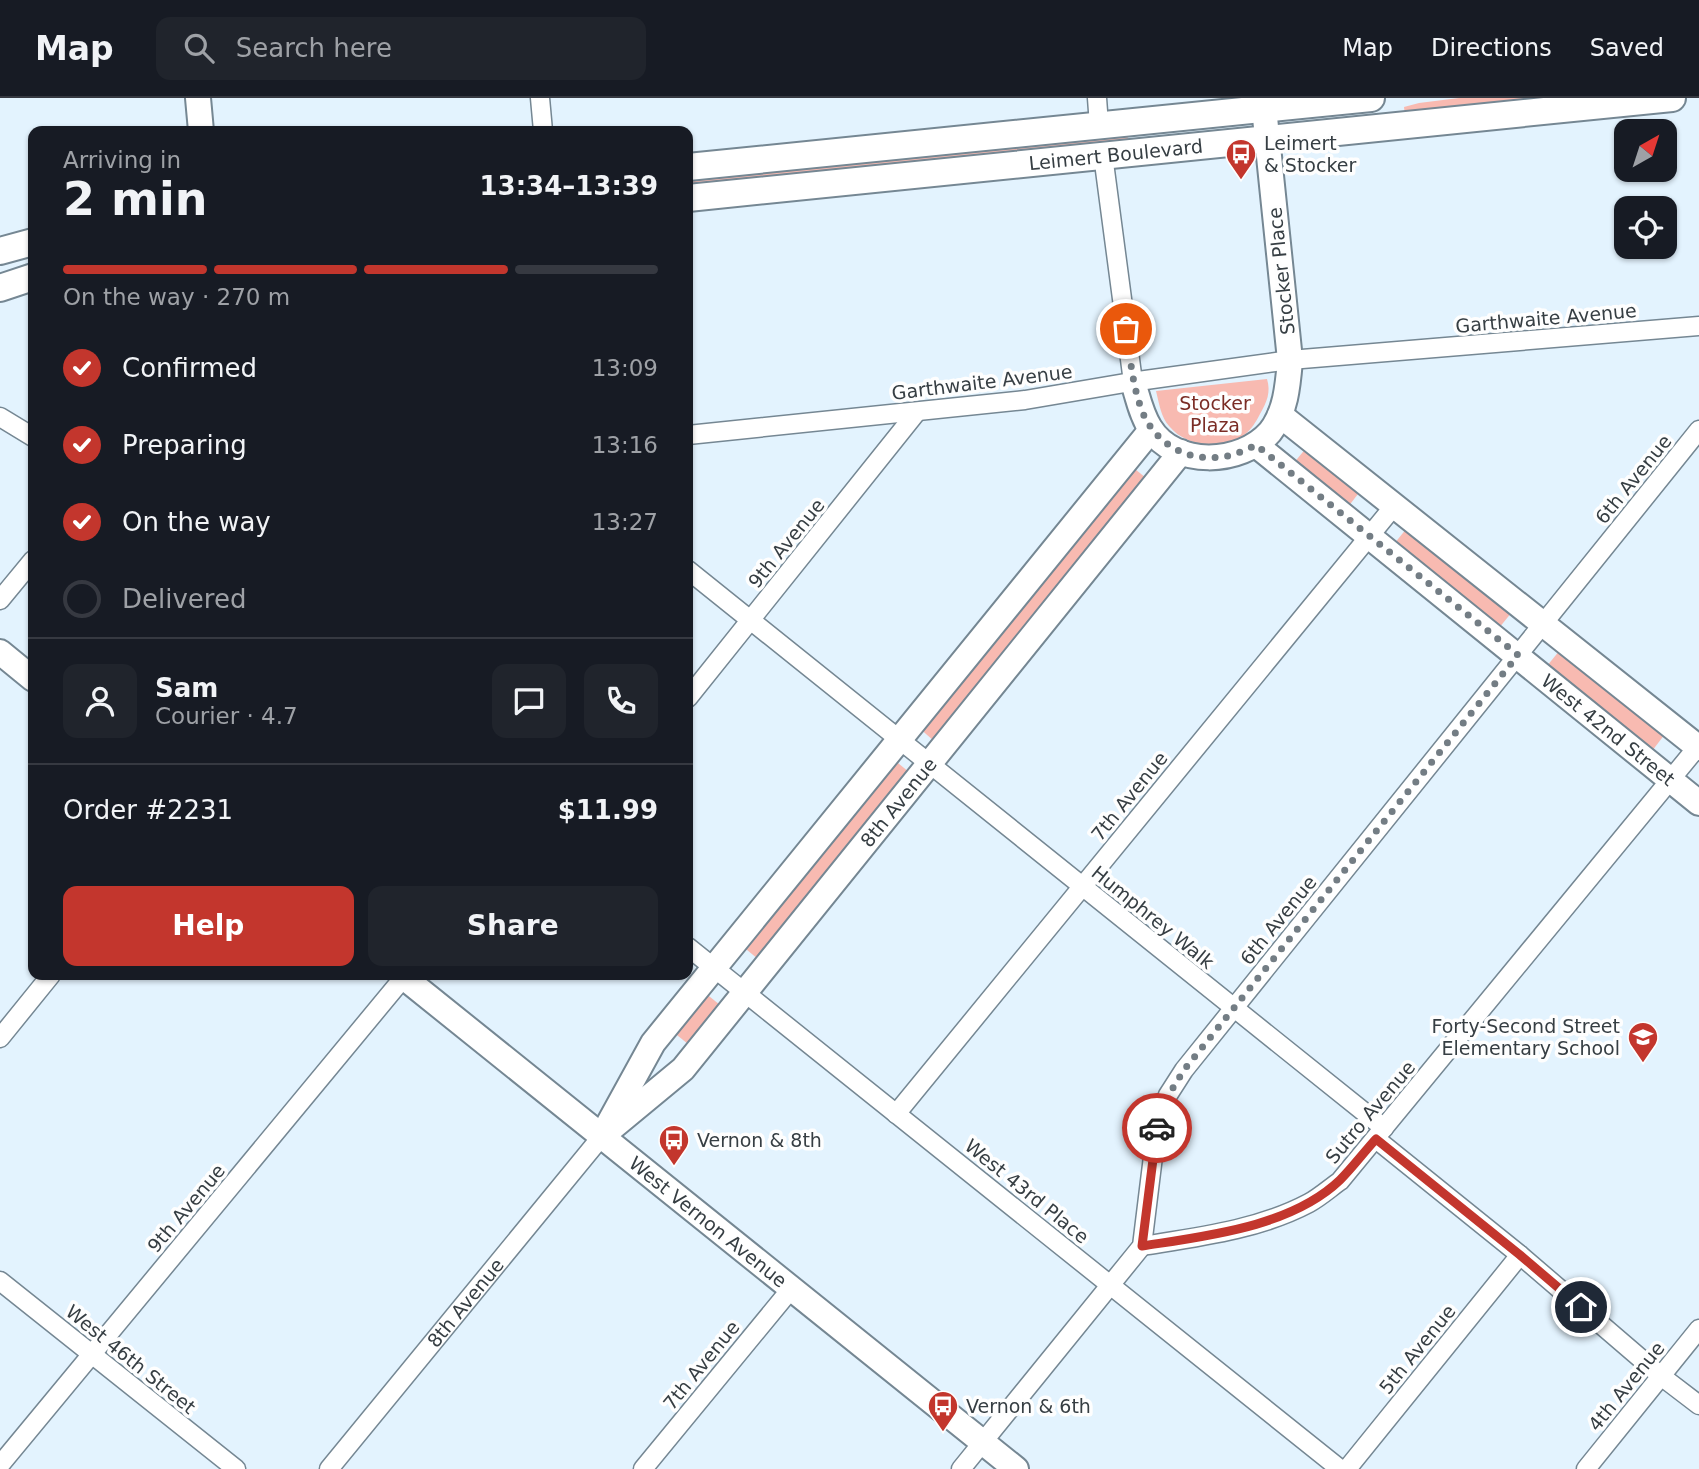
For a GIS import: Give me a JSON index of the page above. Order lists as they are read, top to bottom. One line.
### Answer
{"streets":{"main road":["Leimert Boulevard"],"street":["Stocker Place","Garthwaite Avenue","6th Avenue","9th Avenue","West 42nd Street","7th Avenue","8th Avenue","Humphrey Walk","Sutro Avenue","West 43rd Place","West Vernon Avenue","5th Avenue","West 46th Street","4th Avenue"]},"crossings":[["Leimert Boulevard","Stocker Place"],["Stocker Place","Garthwaite Avenue"],["Garthwaite Avenue","9th Avenue"],["6th Avenue","West 42nd Street"],["6th Avenue","Humphrey Walk"],["6th Avenue","Sutro Avenue"],["9th Avenue","West 46th Street"],["West 42nd Street","7th Avenue"],["West 42nd Street","Sutro Avenue"],["7th Avenue","Humphrey Walk"],["7th Avenue","West 43rd Place"],["7th Avenue","West Vernon Avenue"],["8th Avenue","Humphrey Walk"],["8th Avenue","West 43rd Place"],["8th Avenue","West Vernon Avenue"],["Humphrey Walk","Sutro Avenue"],["Humphrey Walk","5th Avenue"],["Humphrey Walk","4th Avenue"]],"parks":["Stocker Plaza"],"places":{"bus stop":["Leimert & Stocker","Vernon & 8th","Vernon & 6th"],"school or university":["Forty-Second Street Elementary School"]},"north":"top right","page":{"header":"Map","search":"Search here","nav":["Map","Directions","Saved"],"heading":["2 min","Arriving in","13:34–13:39"],"panel":["Sam","Courier · 4.7","Order #2231","$11.99"],"bar":"On the way · 270 m","list":[["Confirmed","13:09"],["Preparing","13:16"],["On the way","13:27"],"Delivered"],"buttons":["Help","Share"]}}
